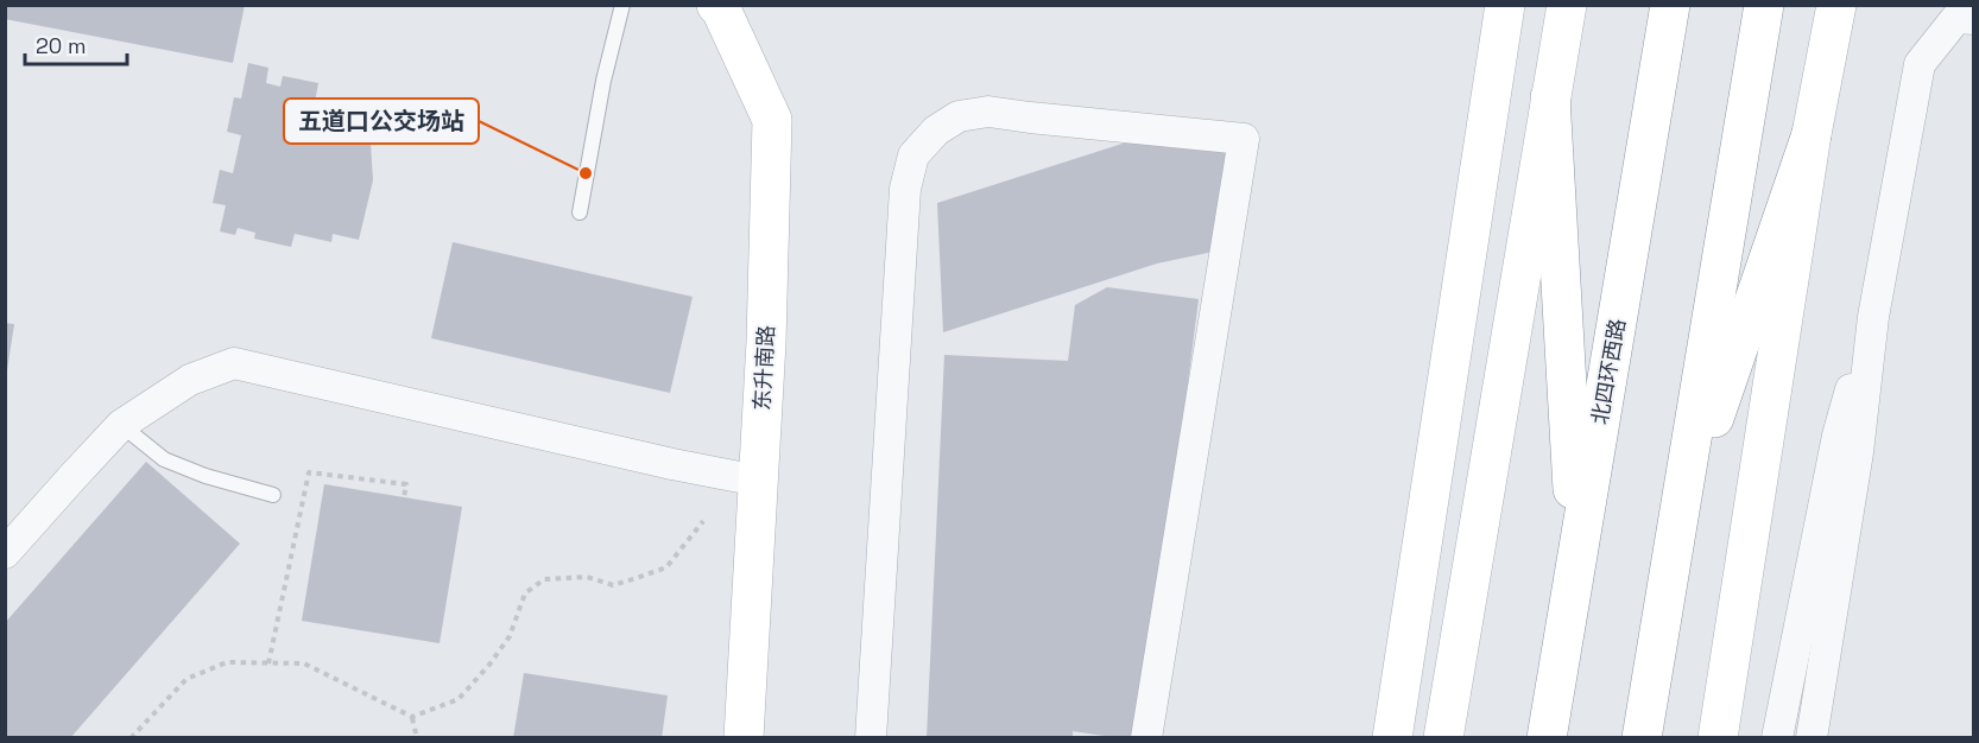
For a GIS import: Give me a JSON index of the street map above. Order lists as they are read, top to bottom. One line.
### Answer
{"streets":{"main road":["东升南路","北四环西路"]},"places":["五道口公交场站"],"scale_bar":"20 m"}
